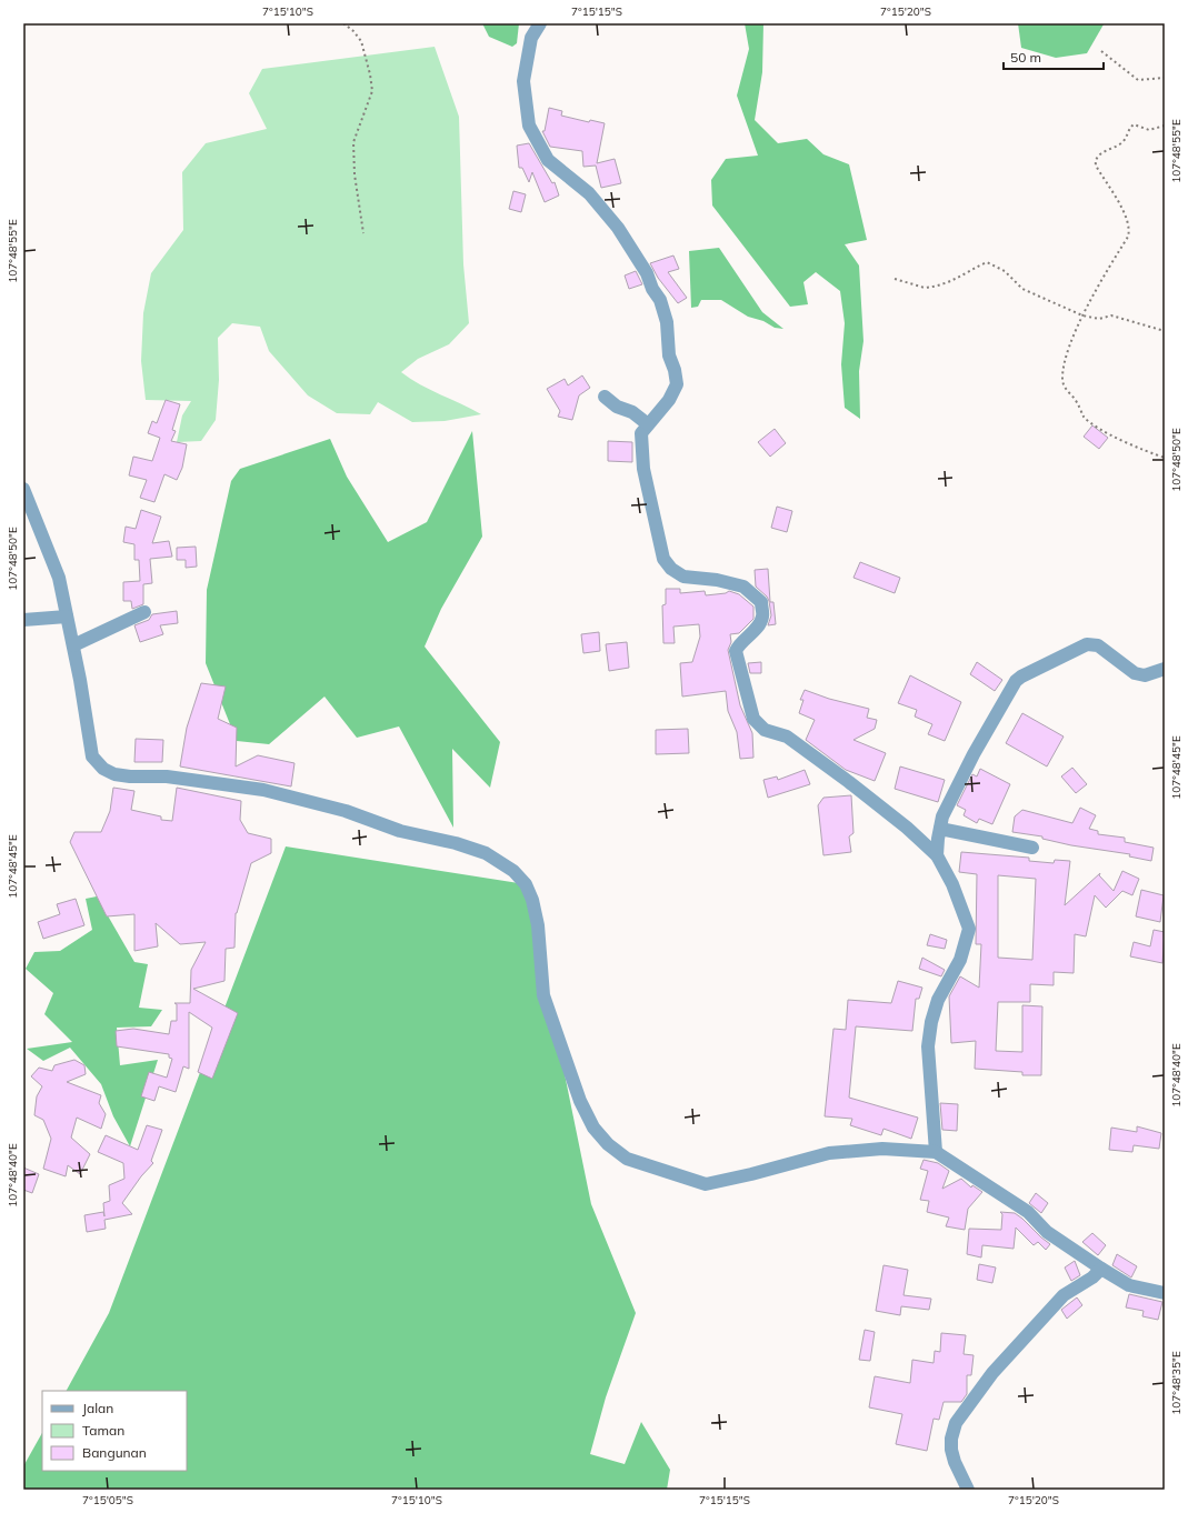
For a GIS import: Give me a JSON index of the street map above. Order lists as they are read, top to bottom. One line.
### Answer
{"legend":["Jalan","Taman","Bangunan"],"scale_bar":"50 m","coordinates":["7°15'10\"S","7°15'15\"S","7°15'20\"S","107°48'55\"E","107°48'50\"E","107°48'45\"E","107°48'40\"E","107°48'35\"E","7°15'05\"S"]}
